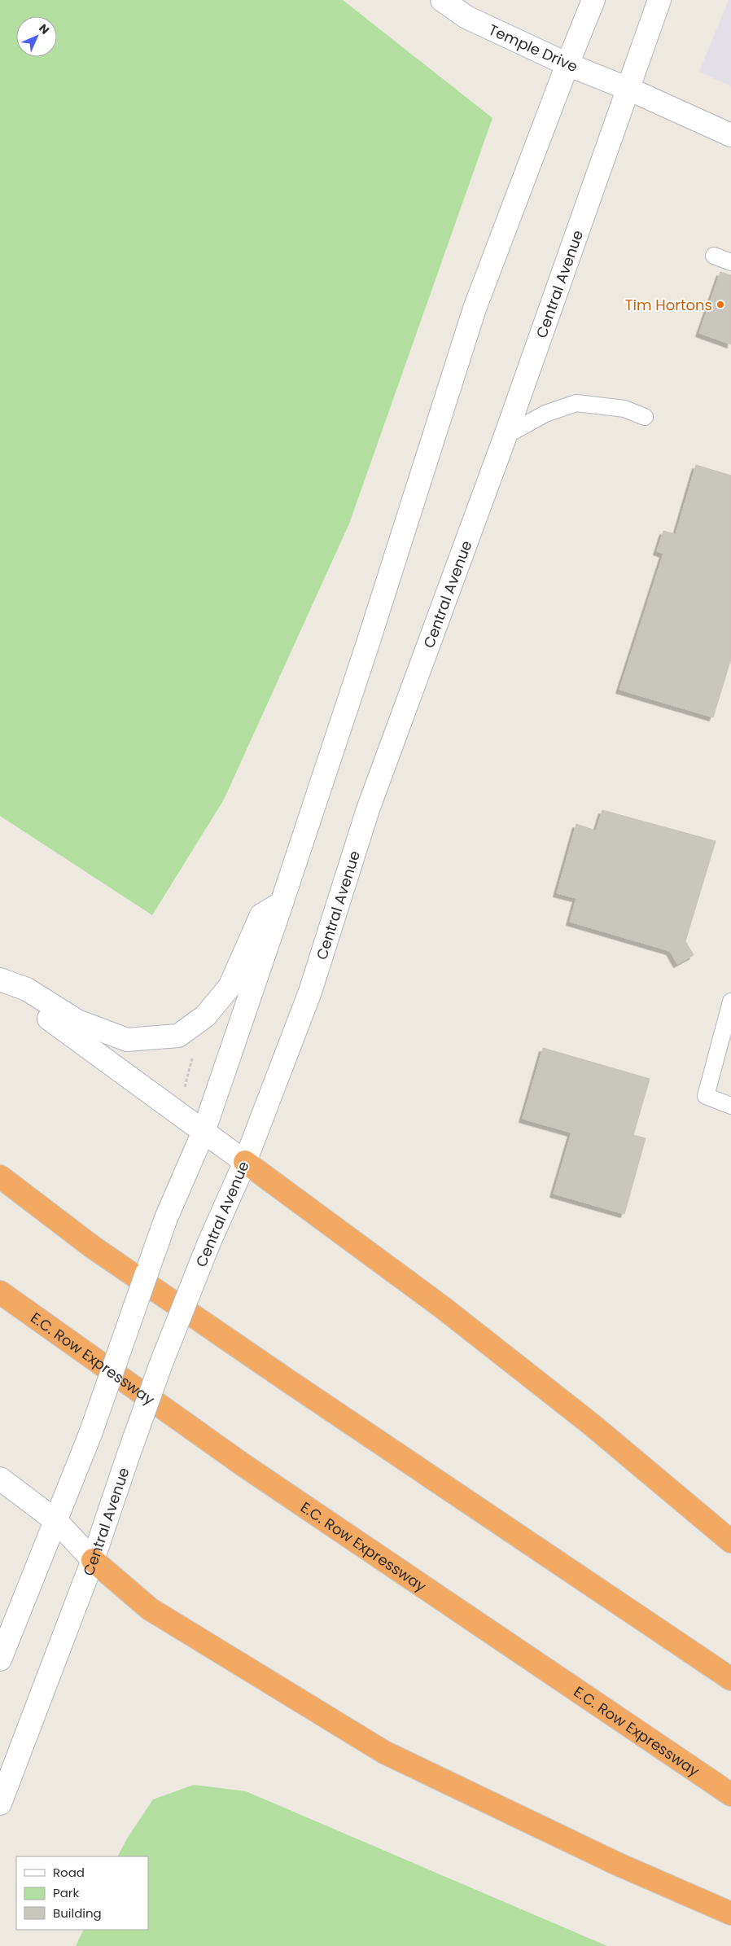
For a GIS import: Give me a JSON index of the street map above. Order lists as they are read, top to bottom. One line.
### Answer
{"streets":{"highway":["E.C. Row Expressway"],"street":["Temple Drive","Central Avenue"]},"crossings":[["Temple Drive","Central Avenue"]],"places":["Tim Hortons"],"legend":["Road","Park","Building"],"north":"top right"}
